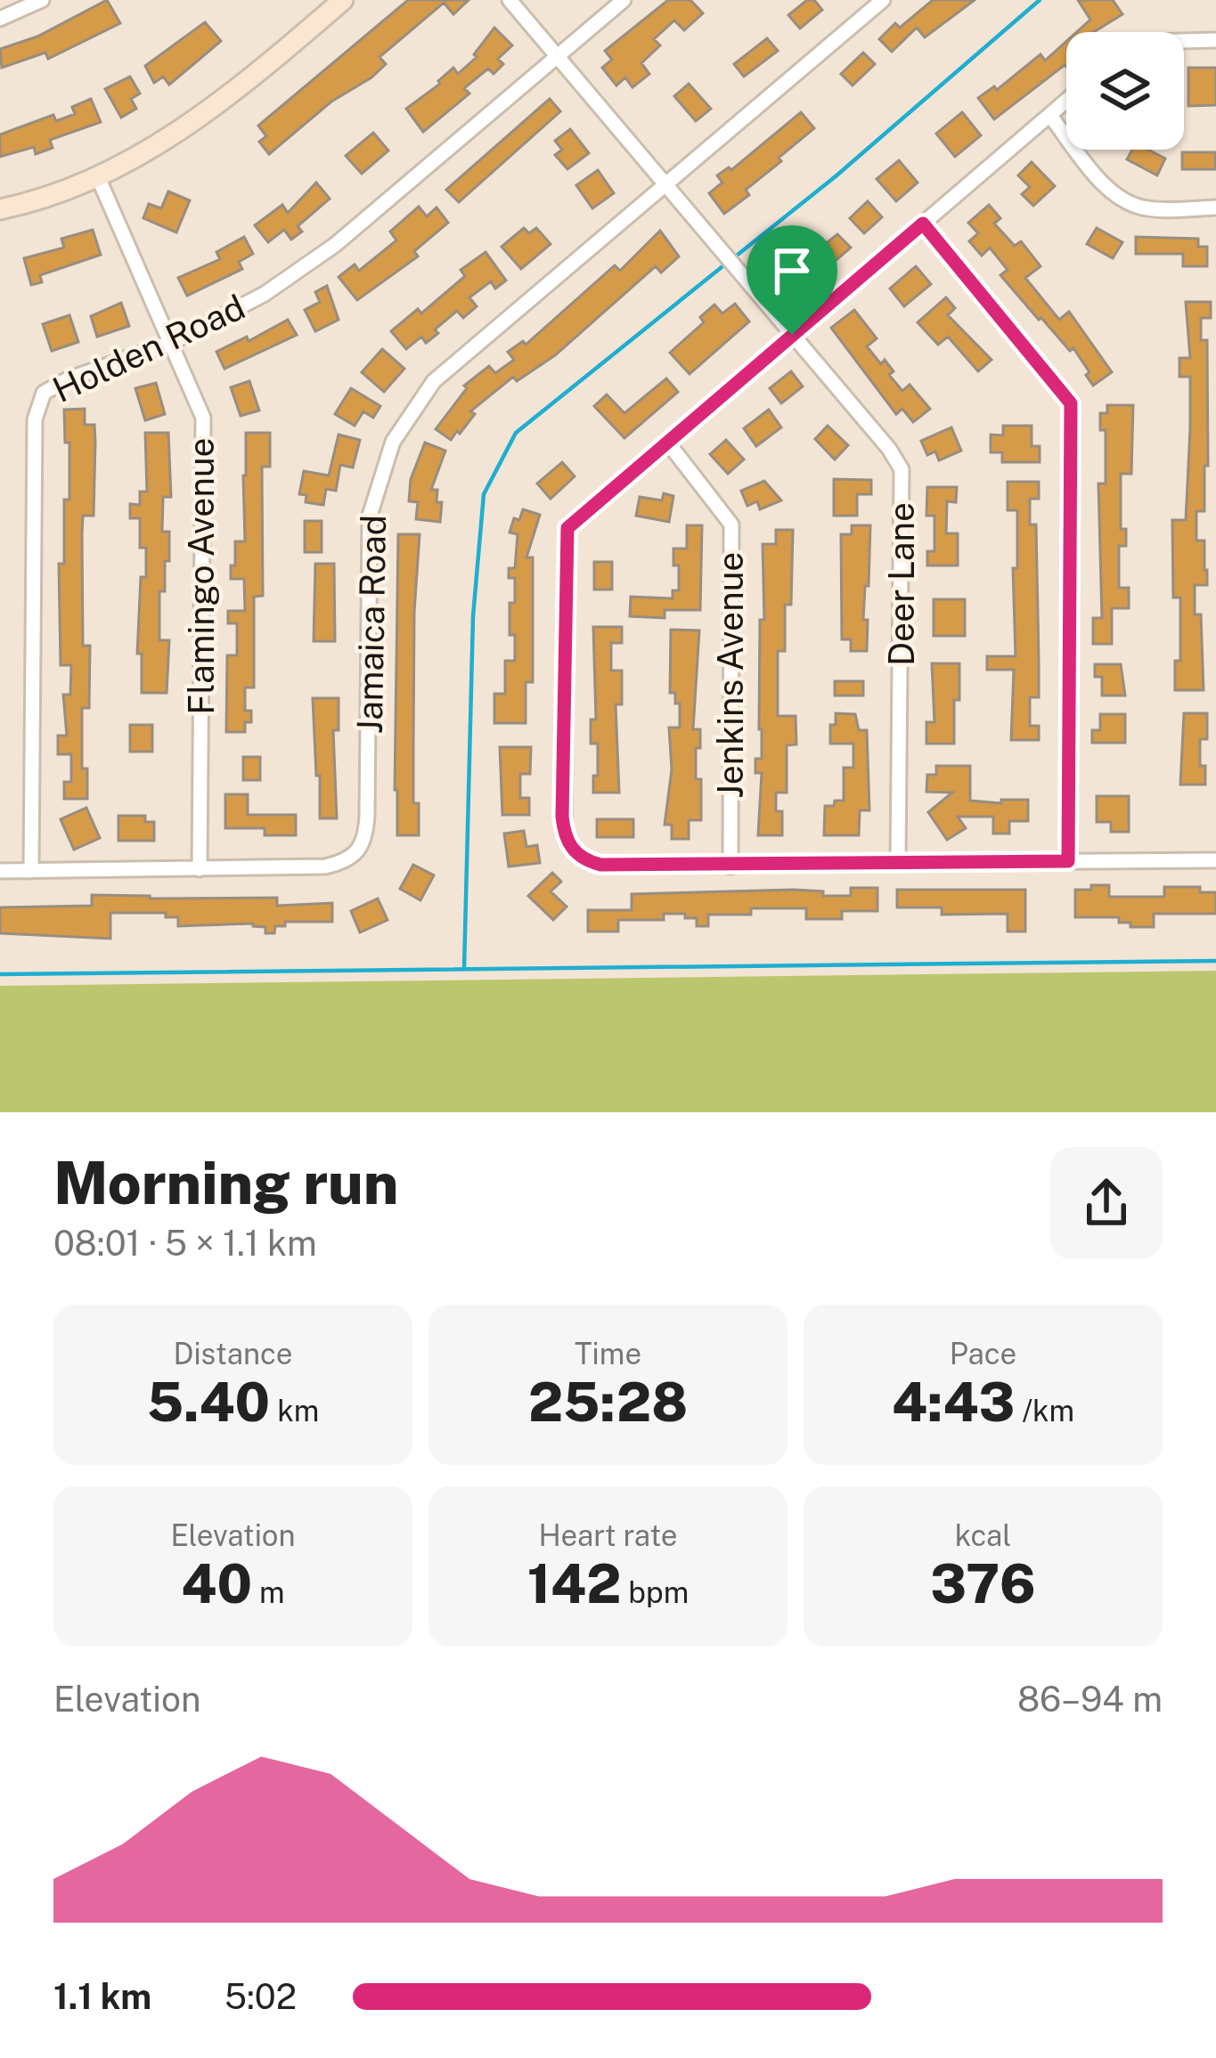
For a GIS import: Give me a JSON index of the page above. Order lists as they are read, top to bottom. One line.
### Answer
{"streets":{"street":["Holden Road","Flamingo Avenue","Deer Lane","Jamaica Road","Jenkins Avenue"]},"crossings":[["Holden Road","Flamingo Avenue"],["Holden Road","Deer Lane"],["Holden Road","Jamaica Road"],["Flamingo Avenue","Jamaica Road"],["Deer Lane","Jamaica Road"]],"page":{"heading":["Morning run","08:01 · 5 × 1.1 km"],"stats":[["Distance","5.40 km"],["Time","25:28"],["Pace","4:43 /km"],["Elevation","40 m"],["Heart rate","142 bpm"],["kcal","376"]],"chart":["Elevation","86–94 m"],"list":[{"name":"1.1 km","note":"5:02"}]}}
